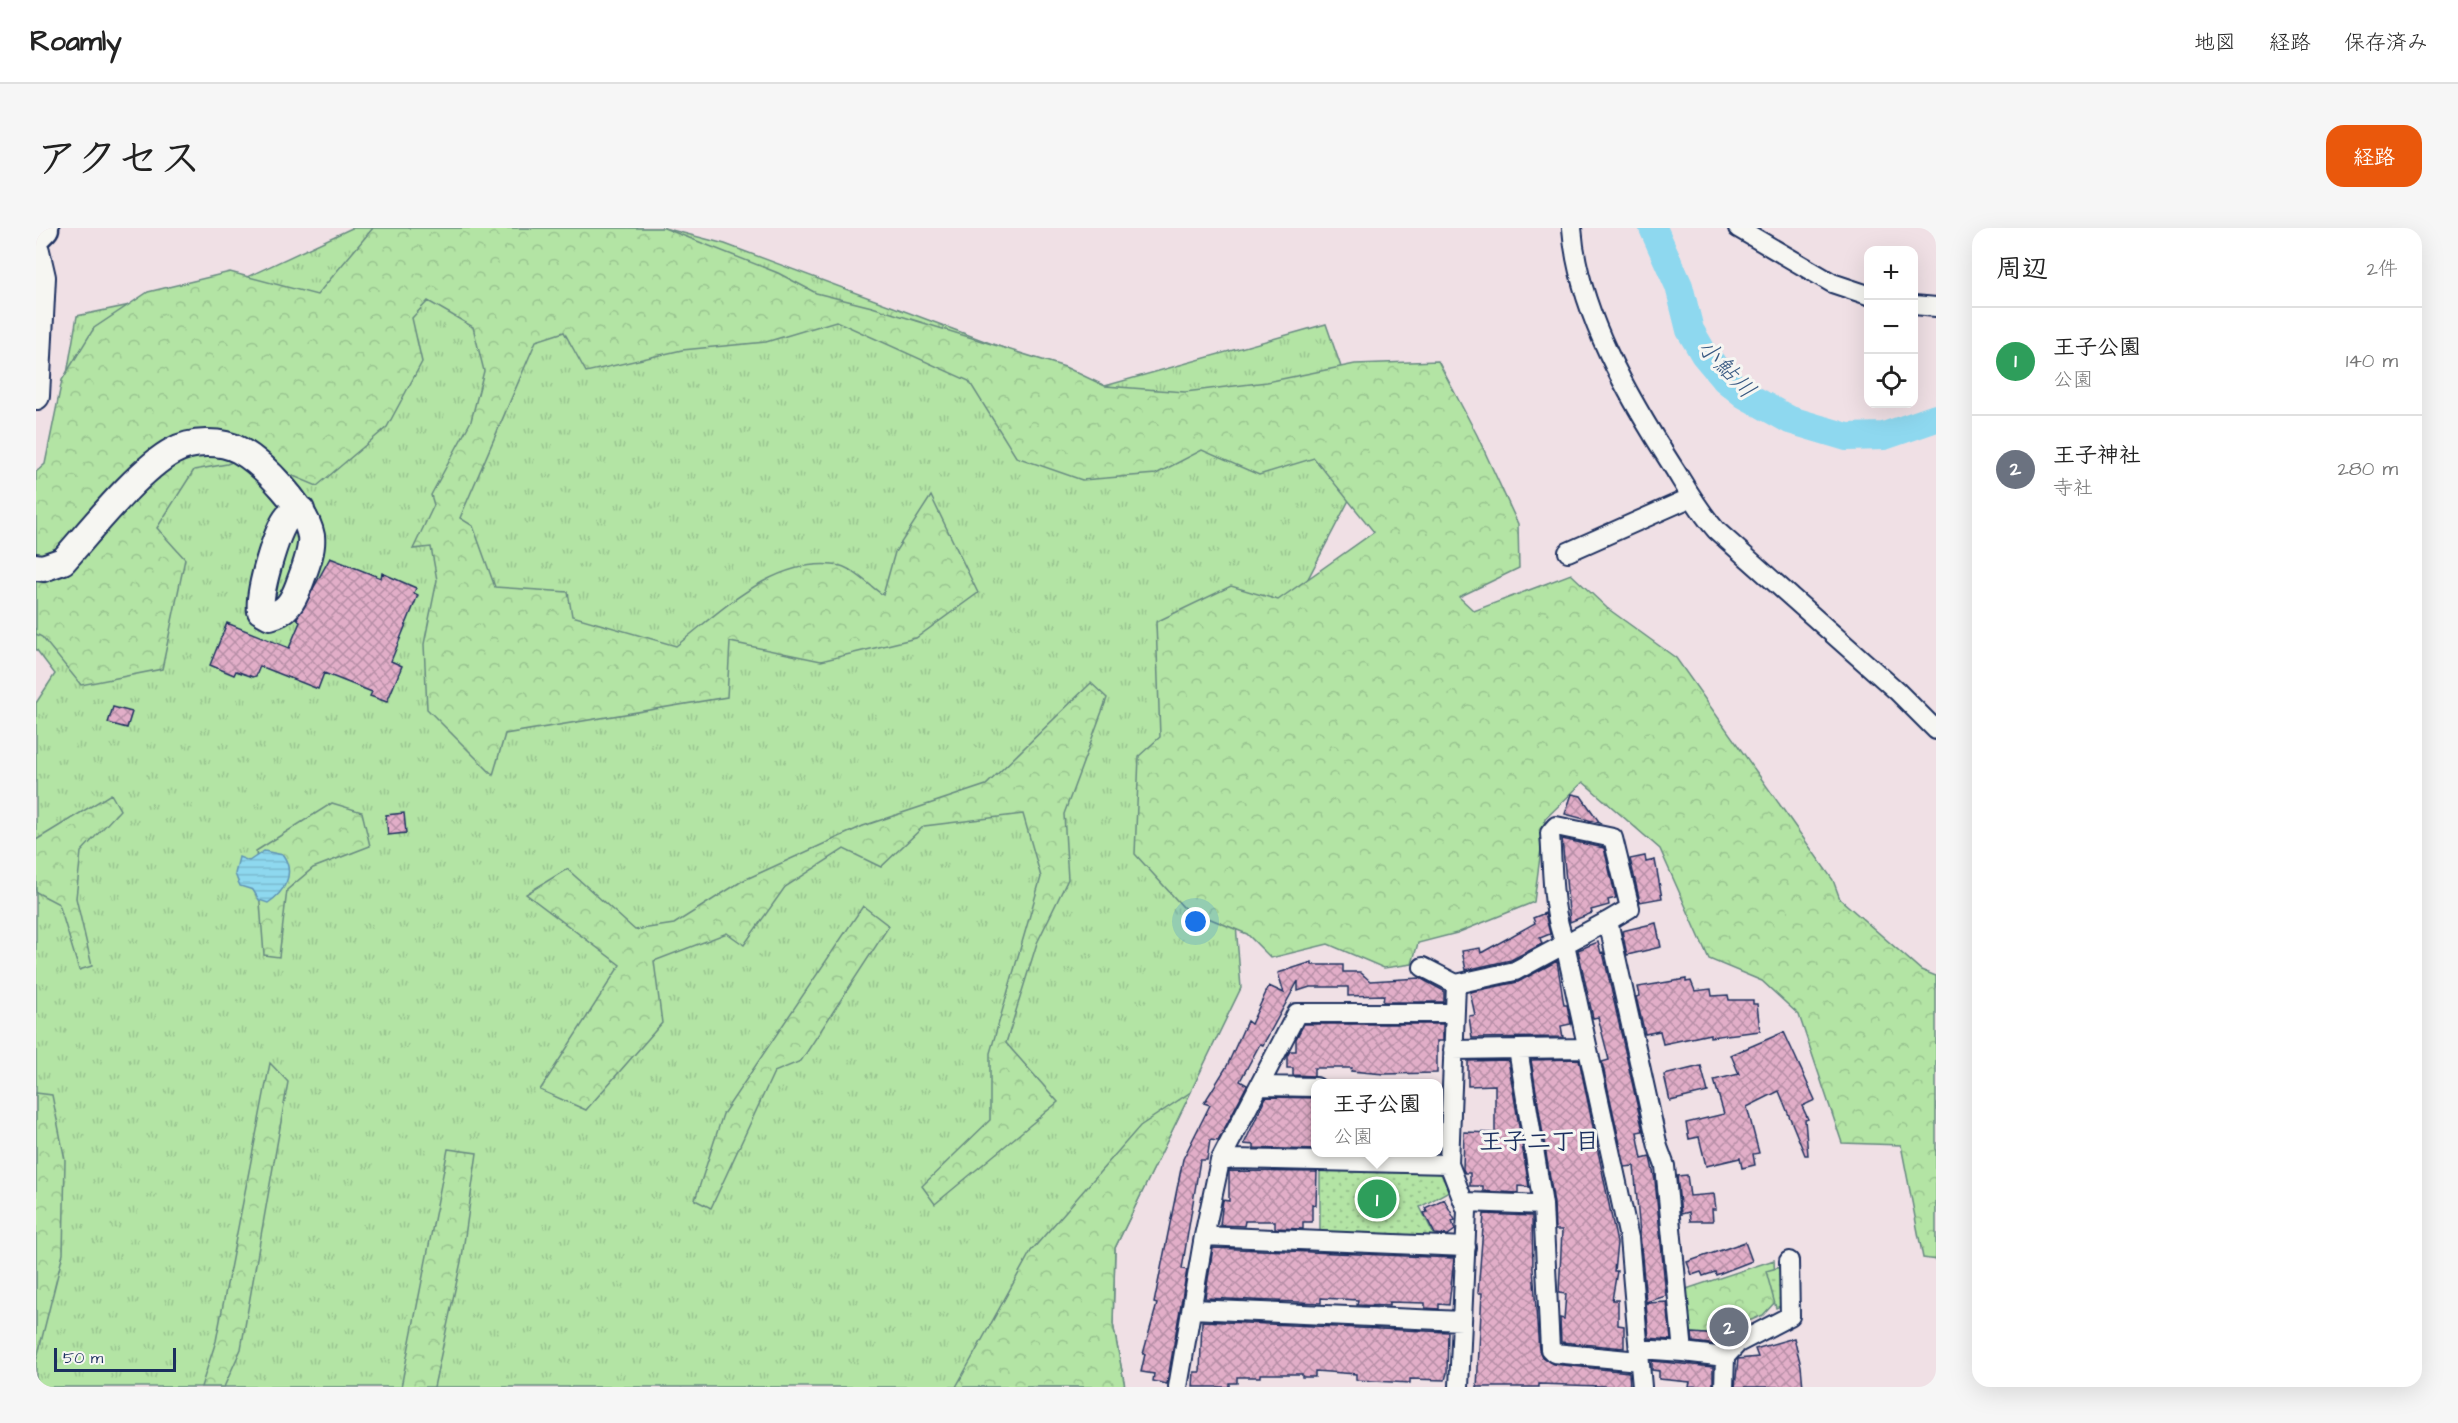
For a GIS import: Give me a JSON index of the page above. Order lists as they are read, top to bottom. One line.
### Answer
{"districts":["王子二丁目"],"water":["小鮎川"],"scale_bar":"50 m","page":{"header":"Roamly","nav":["地図","経路","保存済み"],"title":"アクセス","buttons":"経路","heading":["周辺","2件"],"map_buttons":["+","−"],"list":[{"mark":"1","name":"王子公園","note":"公園","value":"140 m"},{"mark":"2","name":"王子神社","note":"寺社","value":"280 m"}],"popup":["王子公園","公園"],"pins":["1","2"],"scale":"50 m"}}
